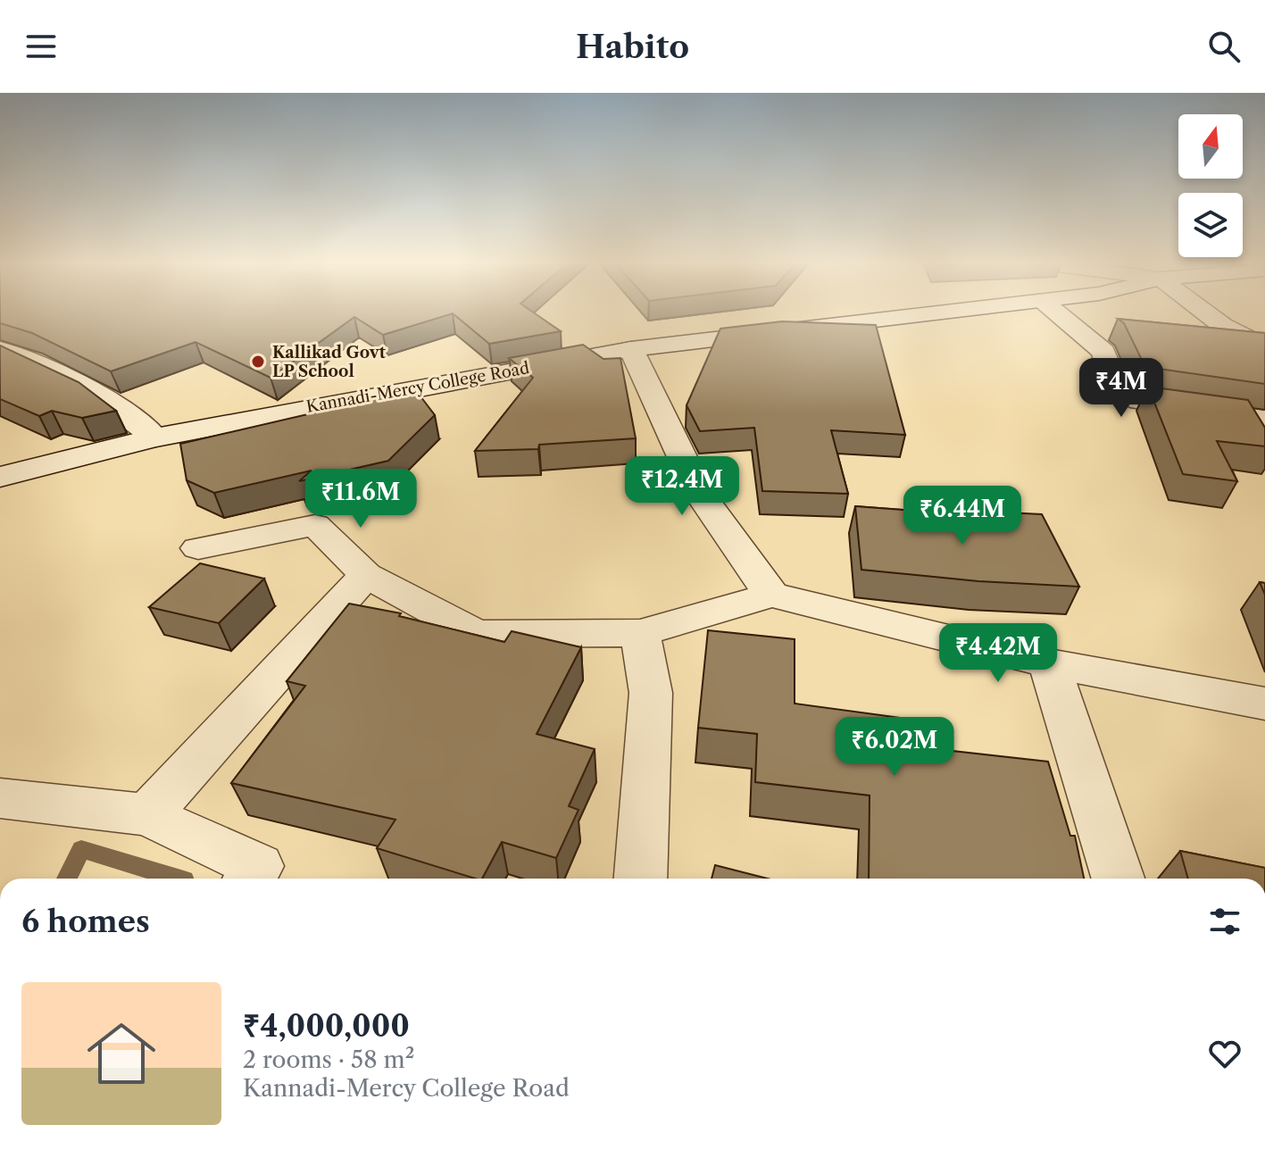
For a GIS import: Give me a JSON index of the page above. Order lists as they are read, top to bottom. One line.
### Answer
{"streets":{"street":["Kannadi-Mercy College Road"]},"places":["Kallikad Govt LP School"],"north":"top","page":{"header":"Habito","price":["₹4M","₹12.4M","₹11.6M","₹6.44M","₹4.42M","₹6.02M"],"heading":"6 homes","list":[{"name":"₹4,000,000","note":"2 rooms · 58 m² · Kannadi-Mercy College Road"}]}}
